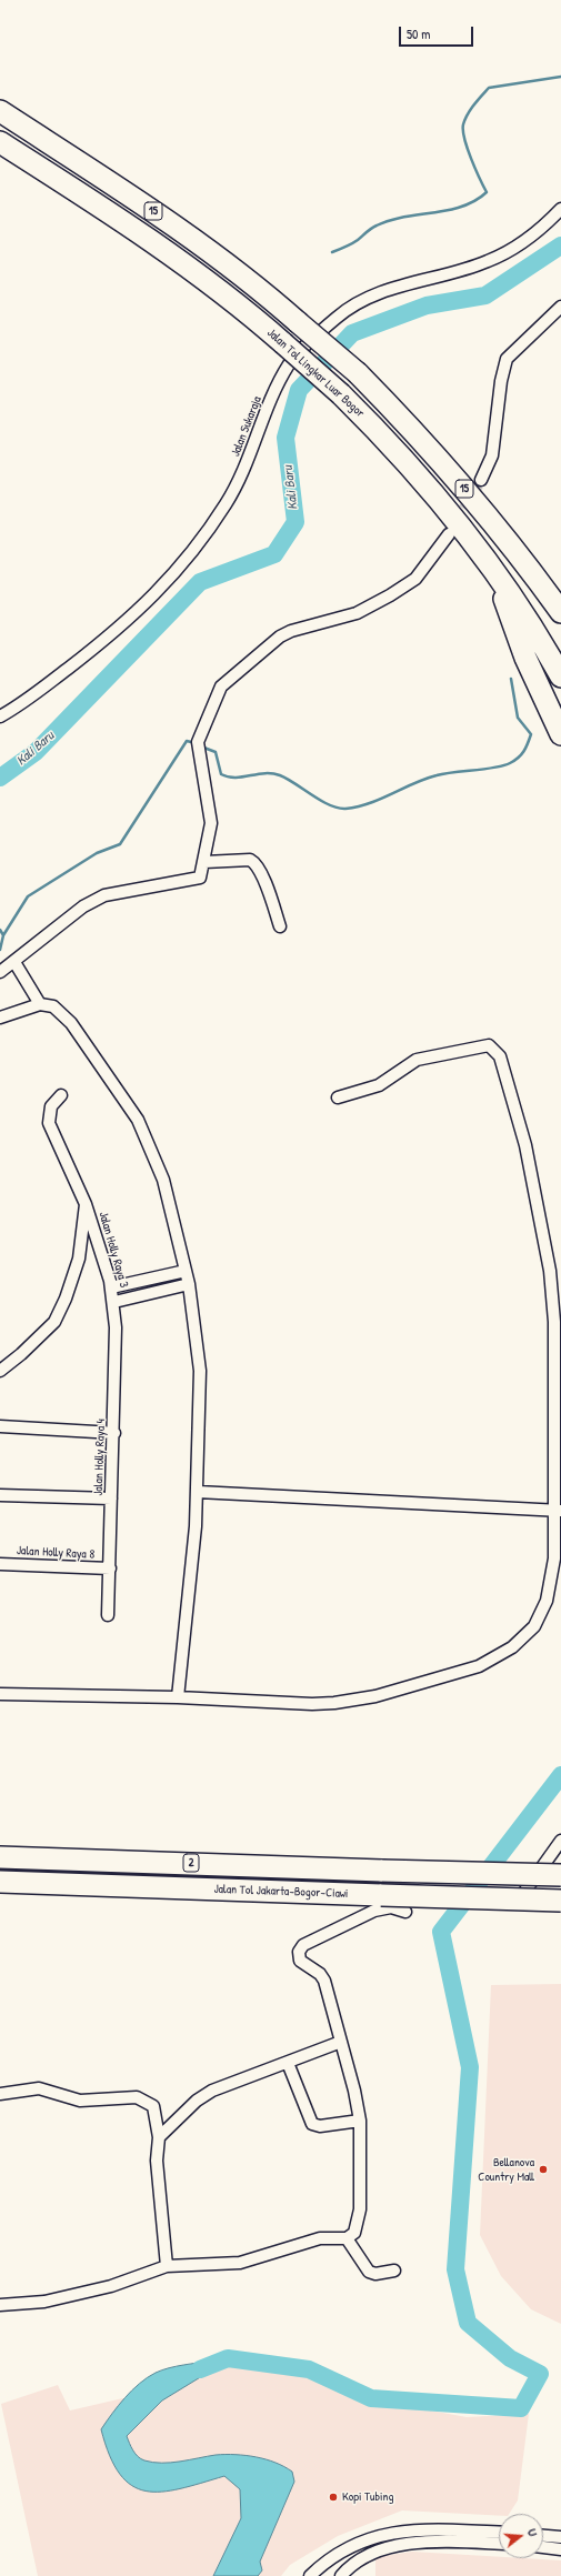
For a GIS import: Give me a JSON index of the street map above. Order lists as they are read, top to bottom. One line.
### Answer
{"streets":{"highway":["15","Jalan Tol Lingkar Luar Bogor","2","Jalan Tol Jakarta–Bogor–Ciawi"],"street":["Jalan Sukaraja","Jalan Holly Raya 3","Jalan Holly Raya 4","Jalan Holly Raya 8"]},"crossings":[["Jalan Holly Raya 3","Jalan Holly Raya 4"],["Jalan Holly Raya 4","Jalan Holly Raya 8"]],"water":["Kali Baru"],"places":["Bellanova Country Mall","Kopi Tubing"],"scale_bar":"50 m","north":"right"}
